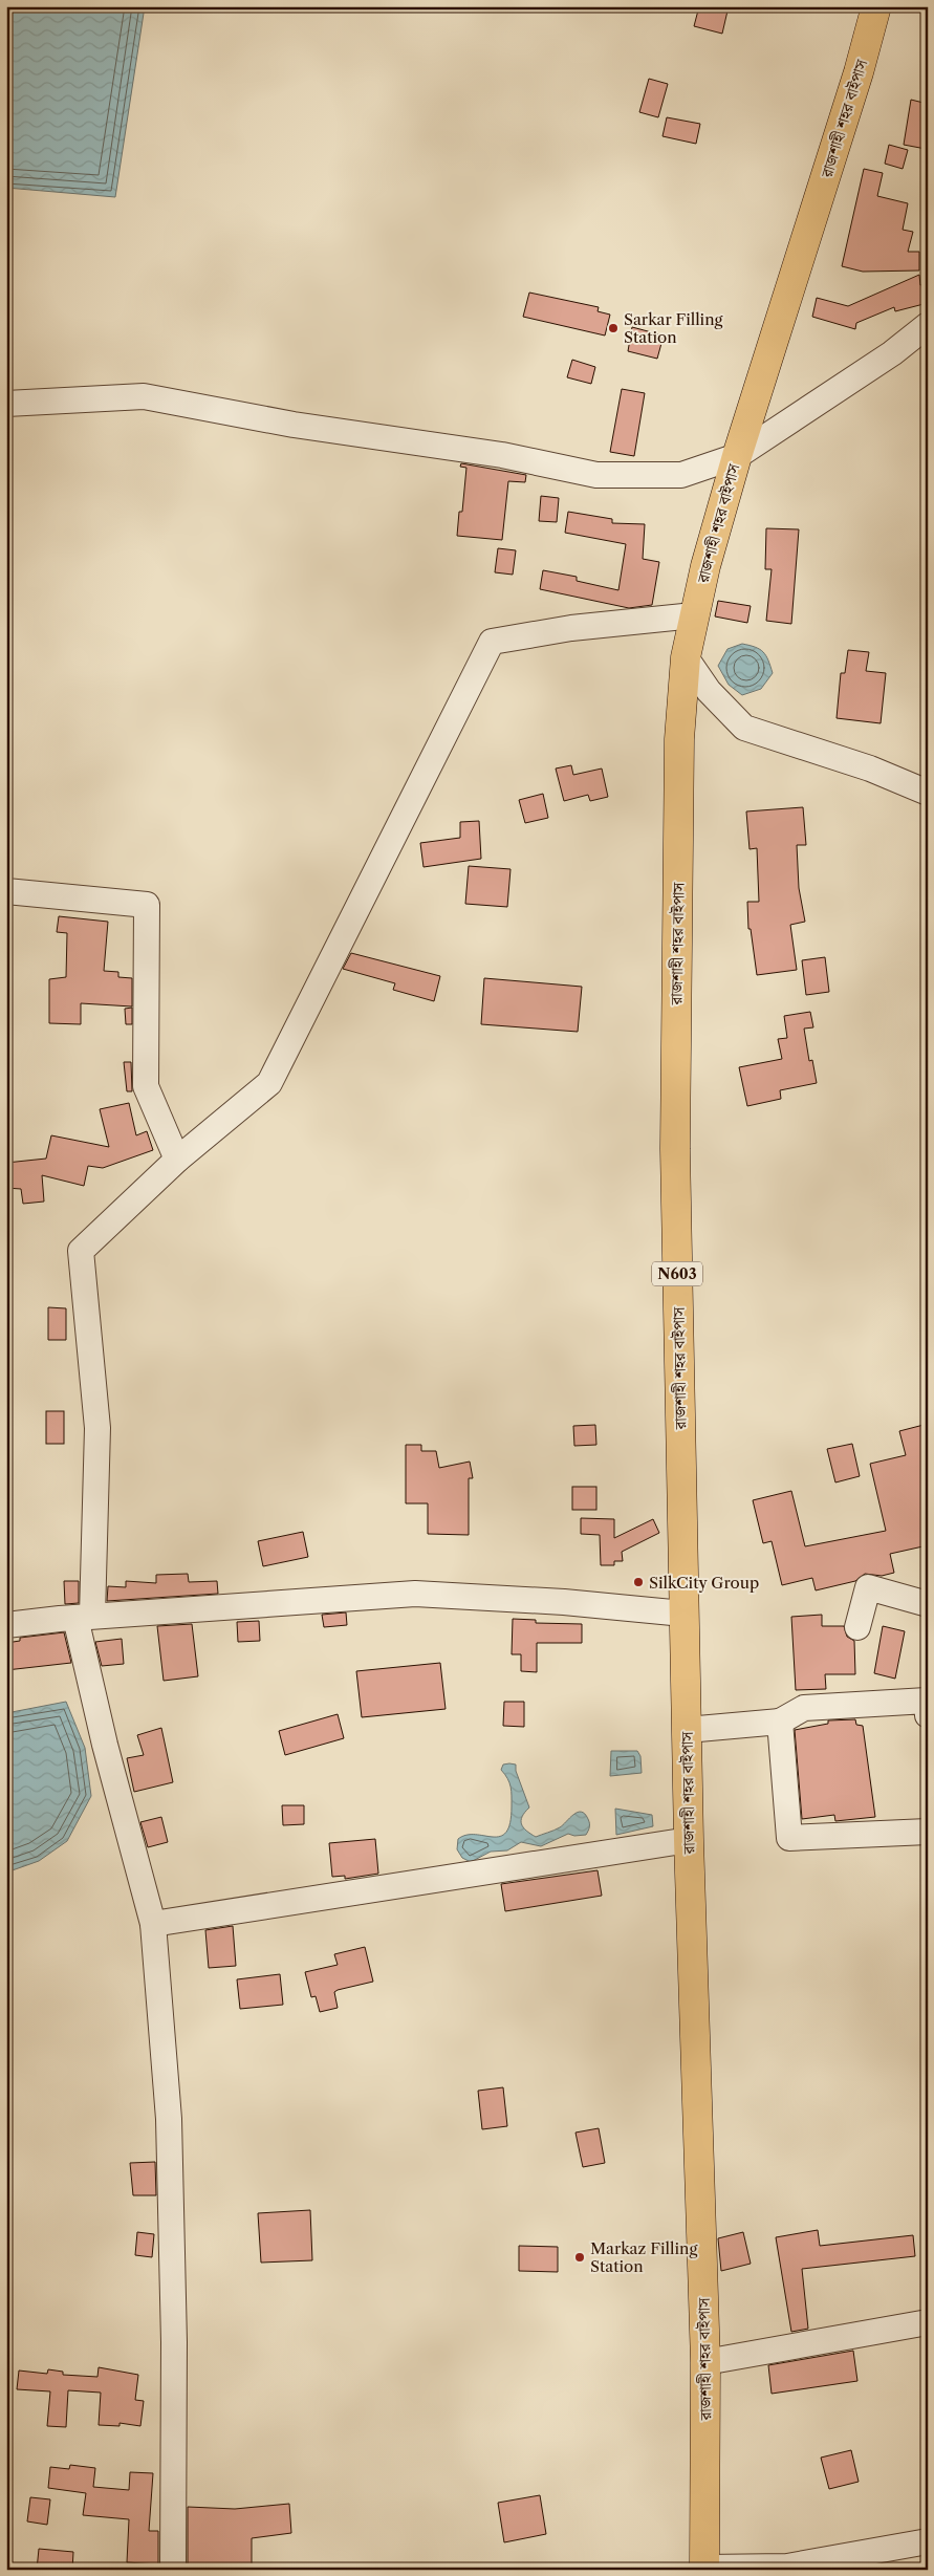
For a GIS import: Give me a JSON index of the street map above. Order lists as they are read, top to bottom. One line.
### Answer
{"streets":{"highway":["রাজশাহী শহর বাইপাস","N603"]},"places":["Sarkar Filling Station","SilkCity Group","Markaz Filling Station"]}
